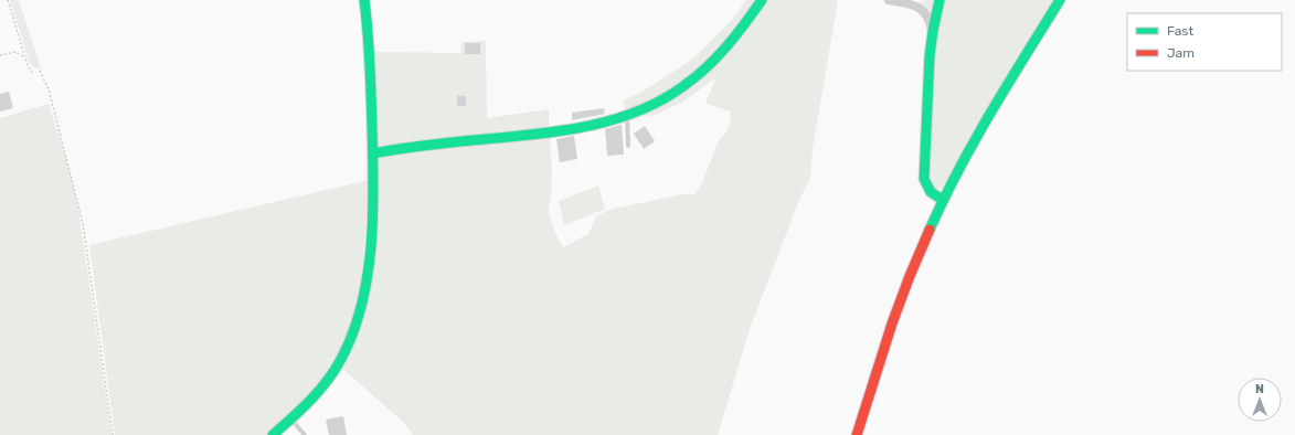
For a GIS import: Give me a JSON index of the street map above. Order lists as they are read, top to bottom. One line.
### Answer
{"legend":["Fast","Jam"],"north":"top"}
